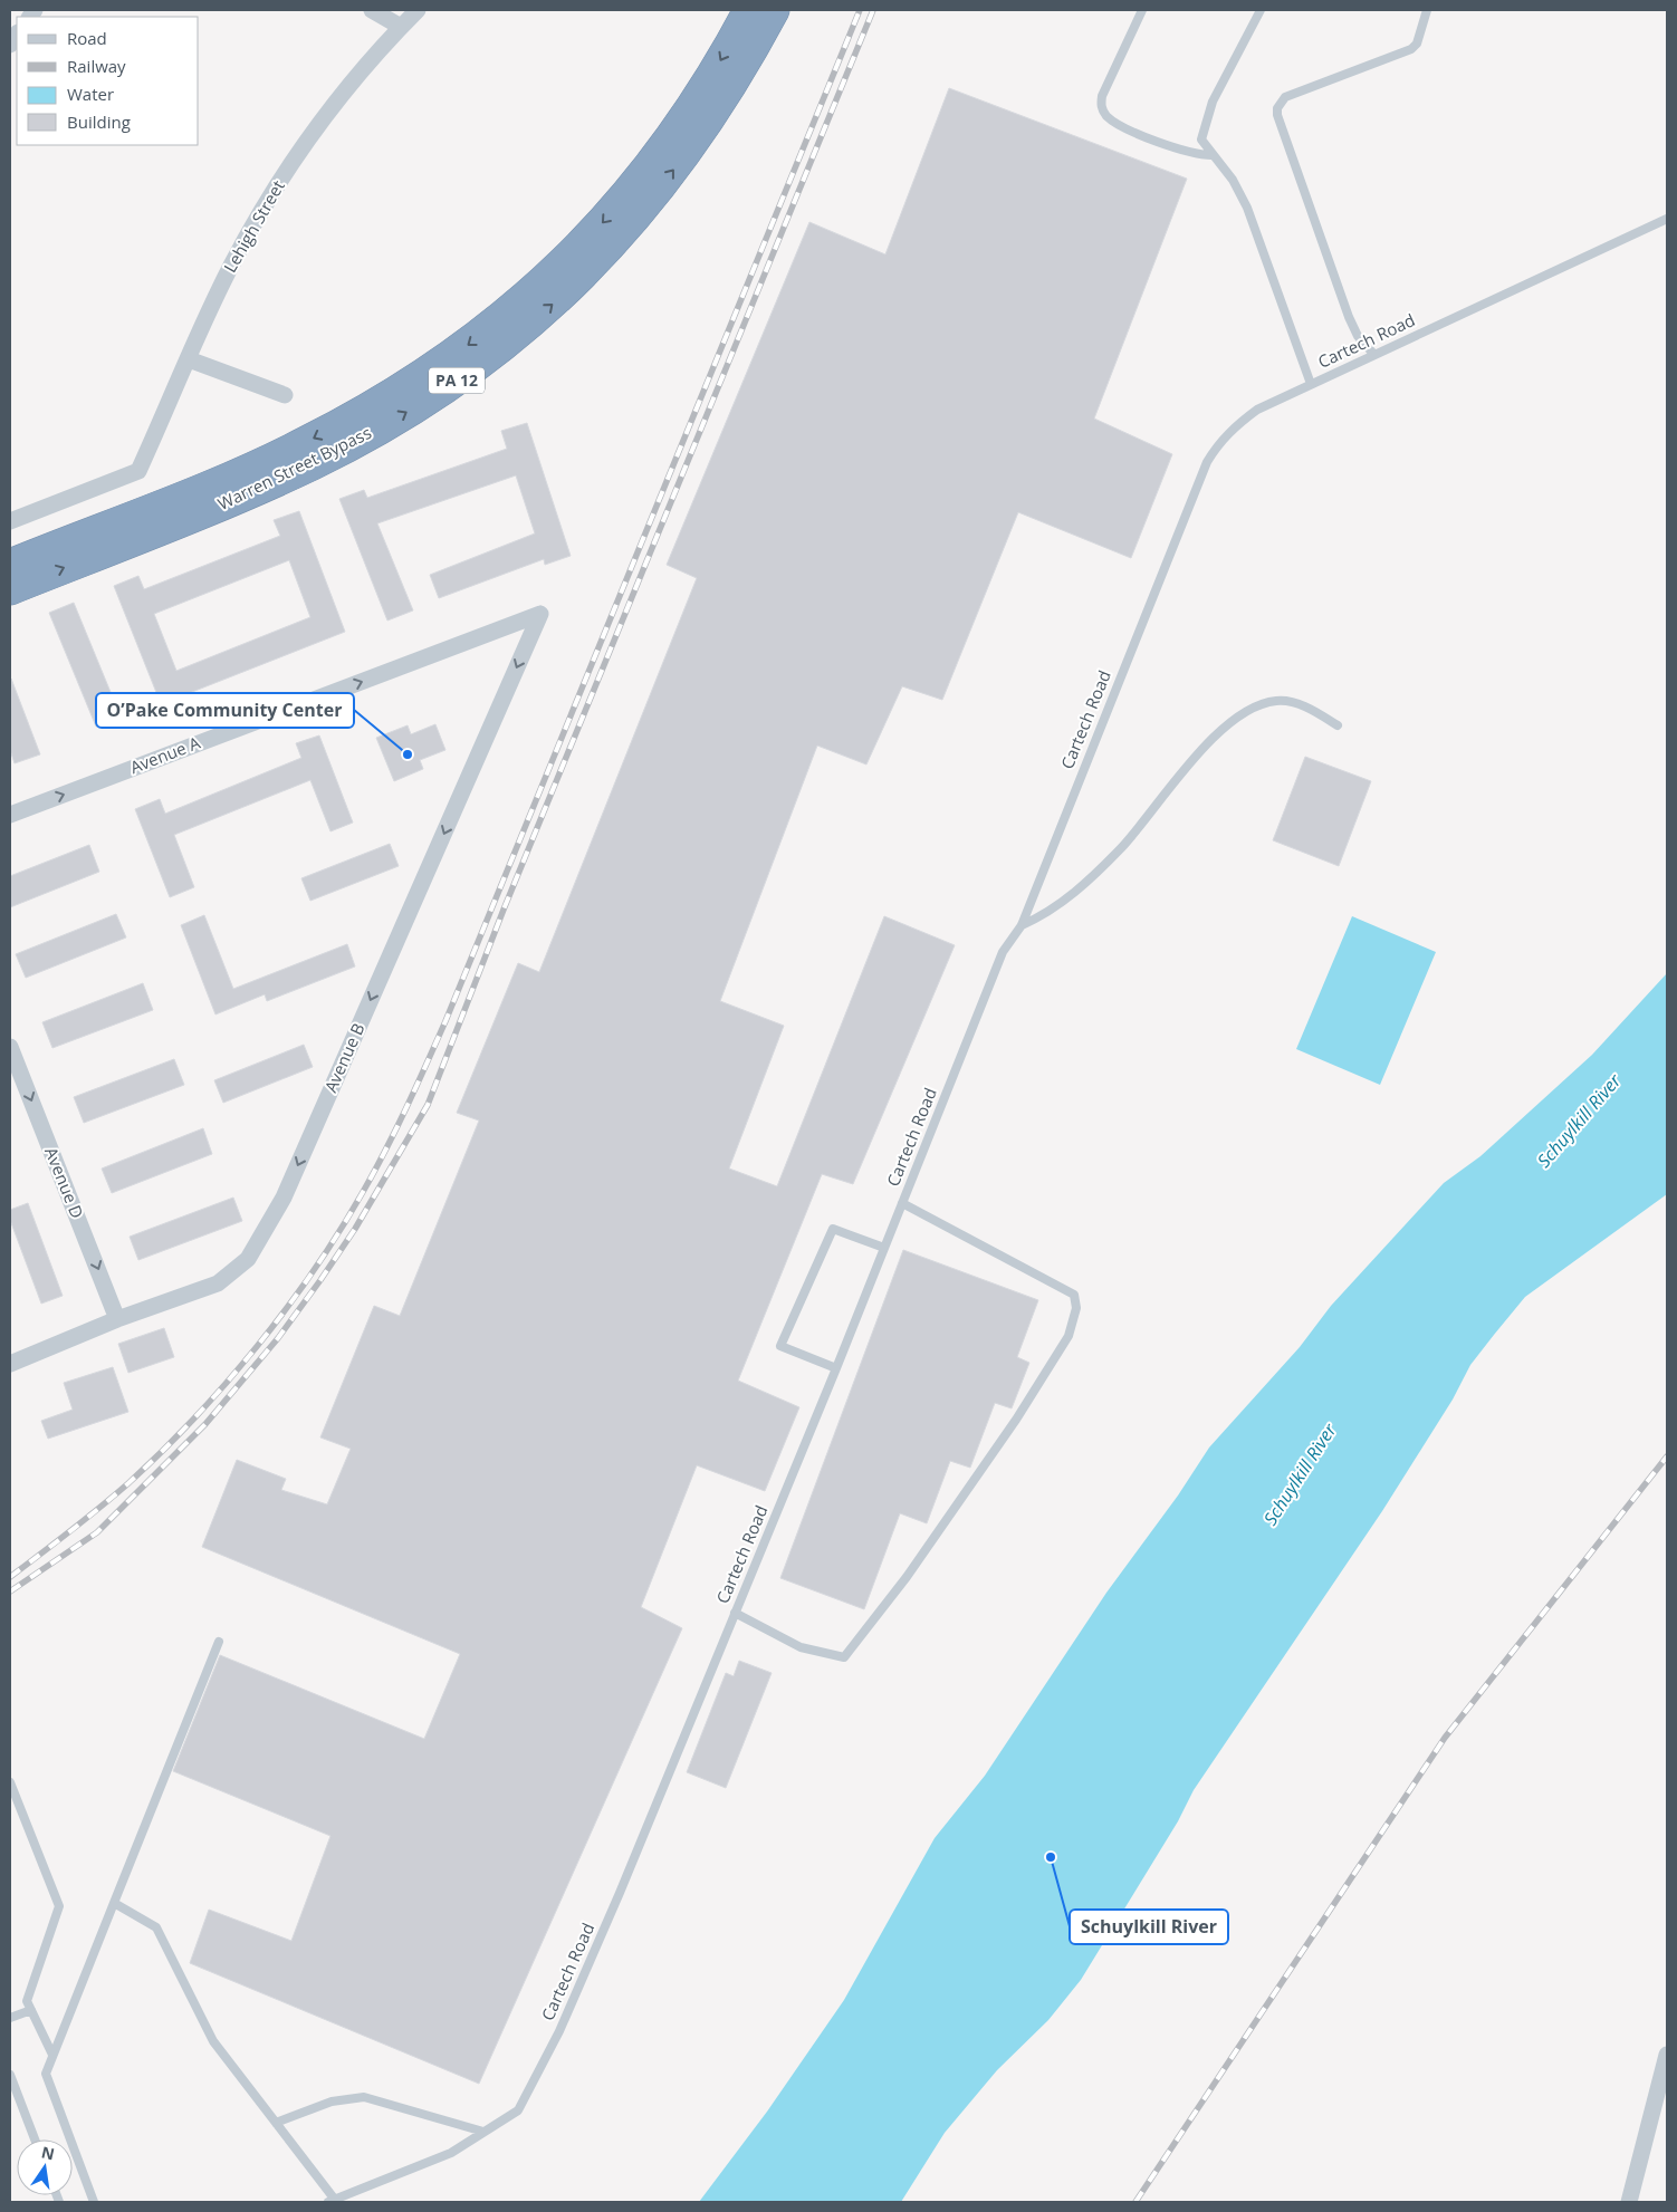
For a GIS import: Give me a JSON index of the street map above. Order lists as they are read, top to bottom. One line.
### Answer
{"streets":{"highway":["PA 12","Warren Street Bypass"],"street":["Lehigh Street","Avenue A","Avenue B","Avenue D"],"lane":["Cartech Road"]},"crossings":[["Avenue A","Avenue B"],["Avenue B","Avenue D"]],"one_way":["Avenue A","Avenue B","Avenue D"],"water":["Schuylkill River"],"places":["O’Pake Community Center","Schuylkill River"],"legend":["Road","Railway","Water","Building"],"north":"top"}
